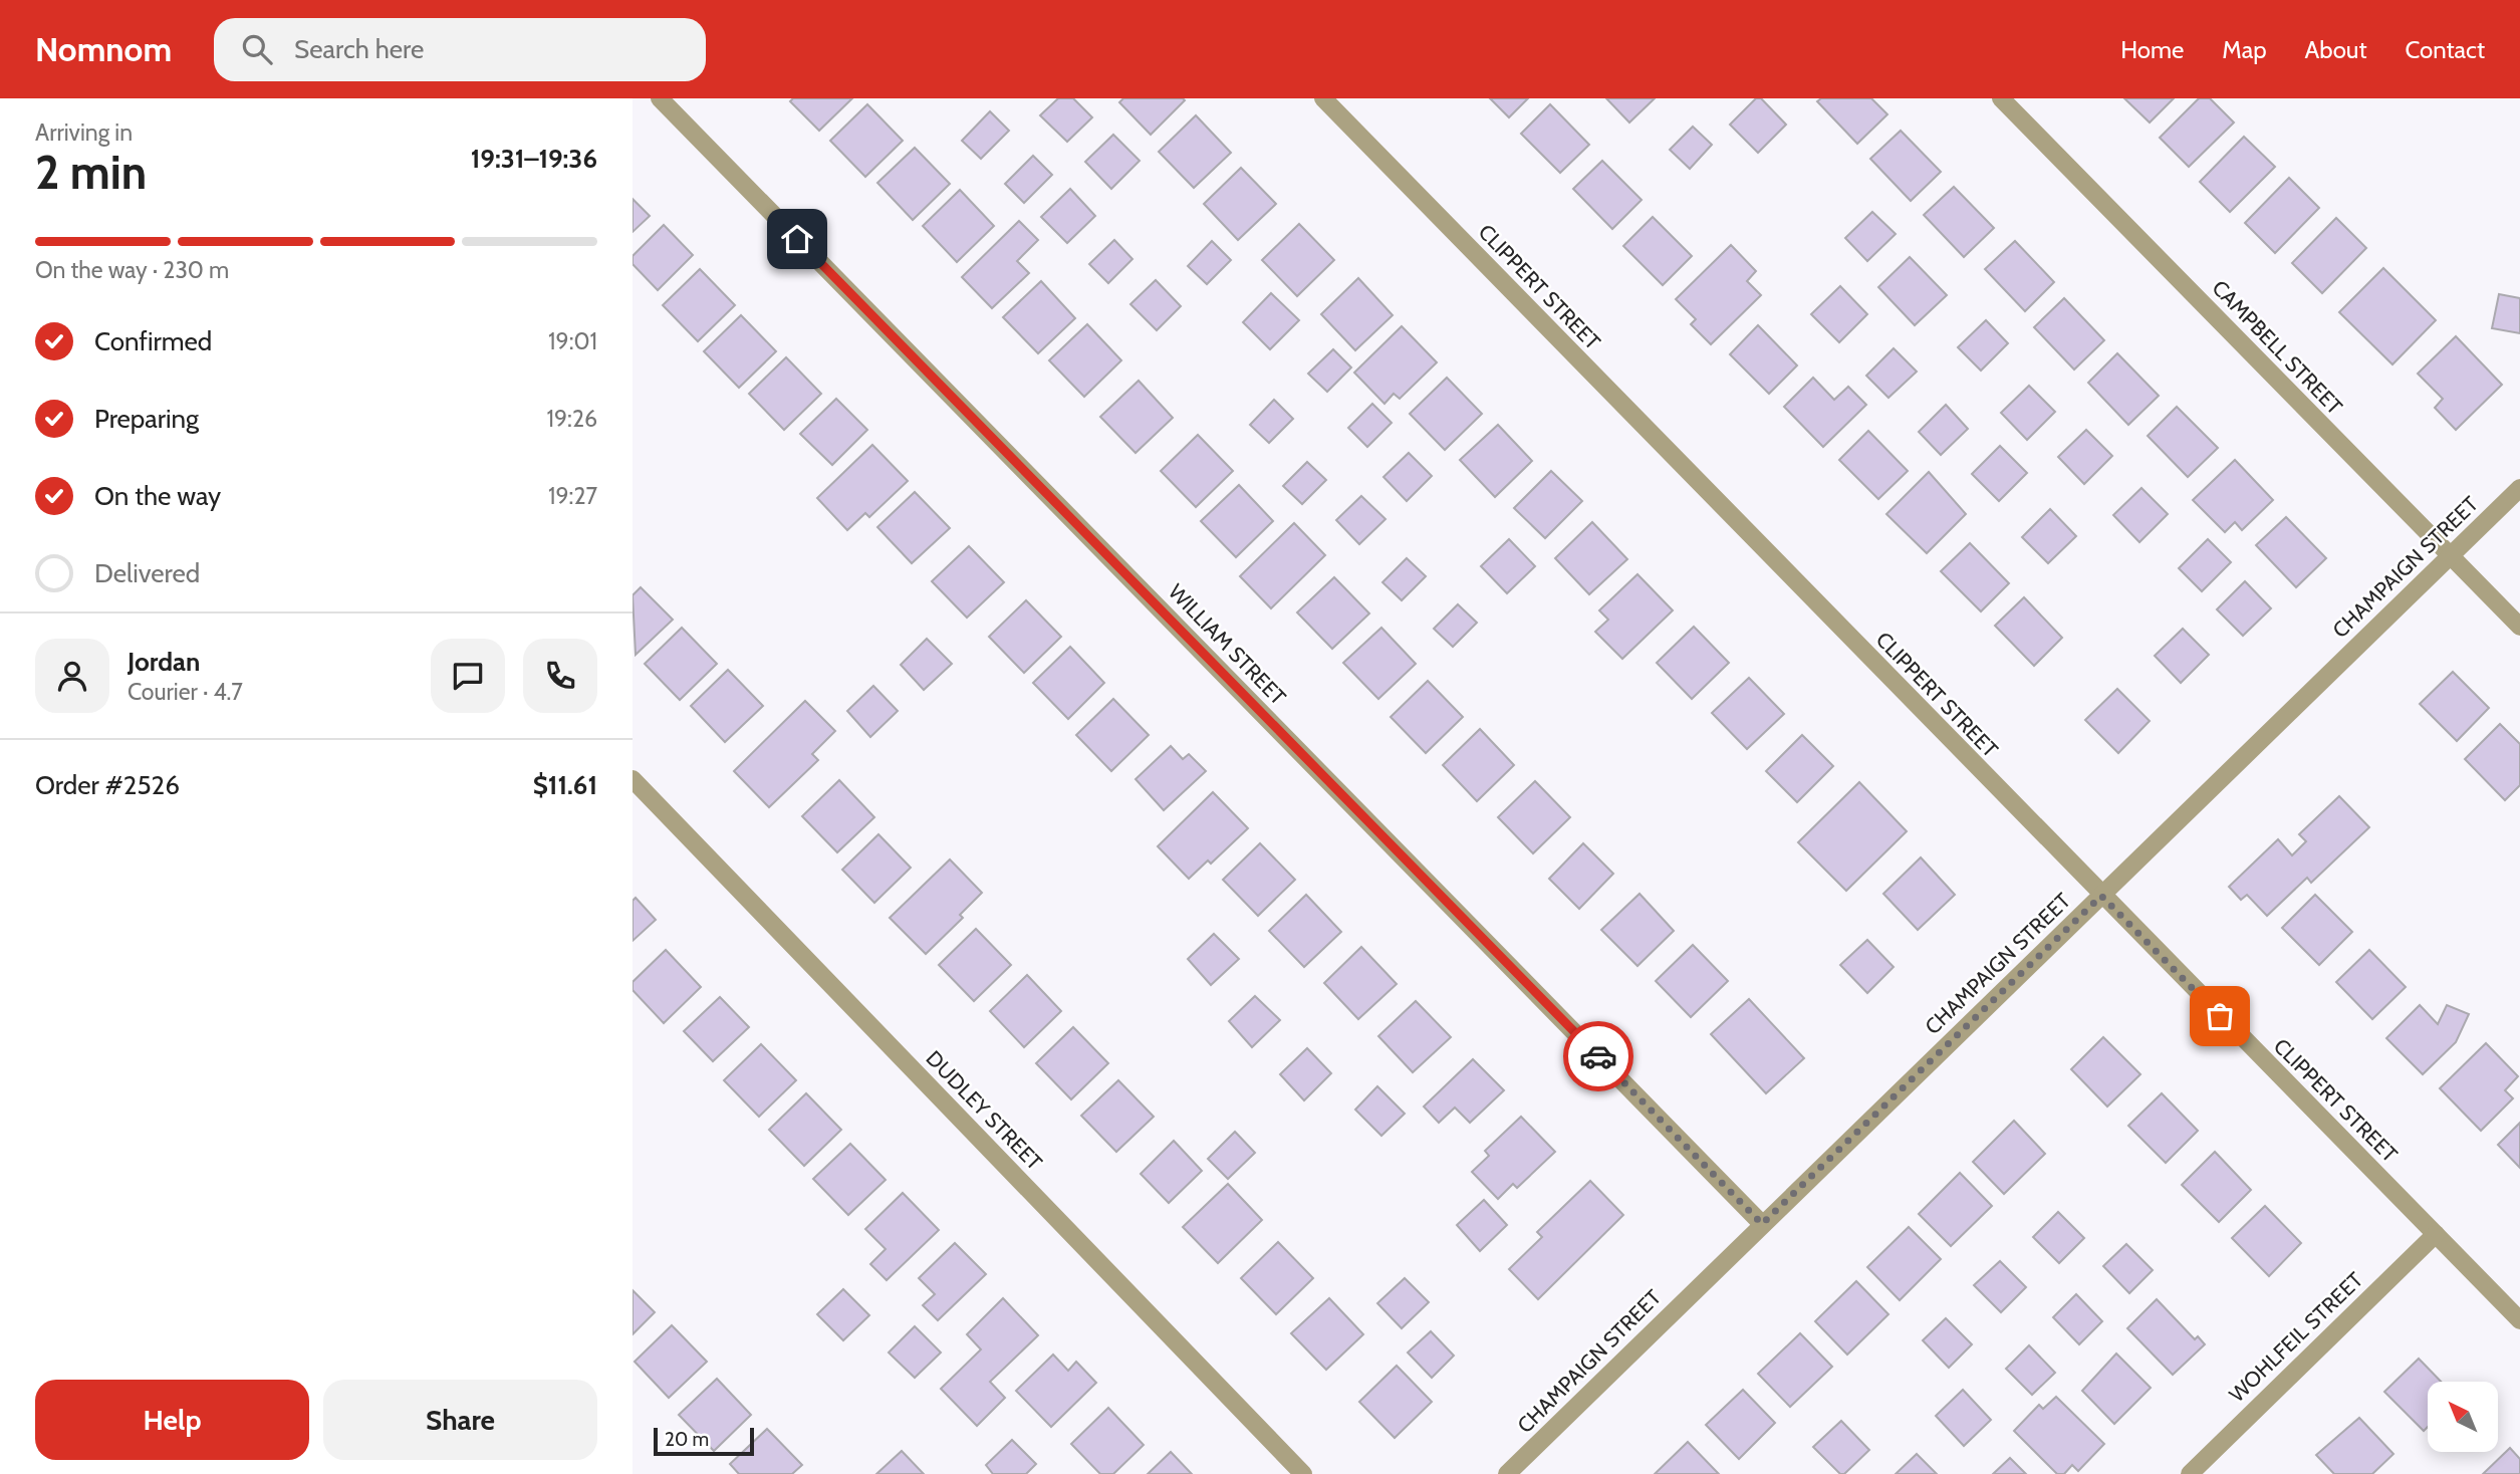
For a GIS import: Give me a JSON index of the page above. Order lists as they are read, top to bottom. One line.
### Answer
{"streets":{"street":["CLIPPERT STREET","CAMPBELL STREET","CHAMPAIGN STREET","WILLIAM STREET","DUDLEY STREET","WOHLFEIL STREET"]},"crossings":[["CLIPPERT STREET","CHAMPAIGN STREET"],["CLIPPERT STREET","WOHLFEIL STREET"],["CAMPBELL STREET","CHAMPAIGN STREET"],["CHAMPAIGN STREET","WILLIAM STREET"]],"scale_bar":"20 m","north":"top left","page":{"header":"Nomnom","search":"Search here","nav":["Home","Map","About","Contact"],"heading":["2 min","Arriving in","19:31–19:36"],"panel":["Jordan","Courier · 4.7","Order #2526","$11.61"],"bar":"On the way · 230 m","list":[["Confirmed","19:01"],["Preparing","19:26"],["On the way","19:27"],"Delivered"],"buttons":["Help","Share"],"scale":"20 m"}}
